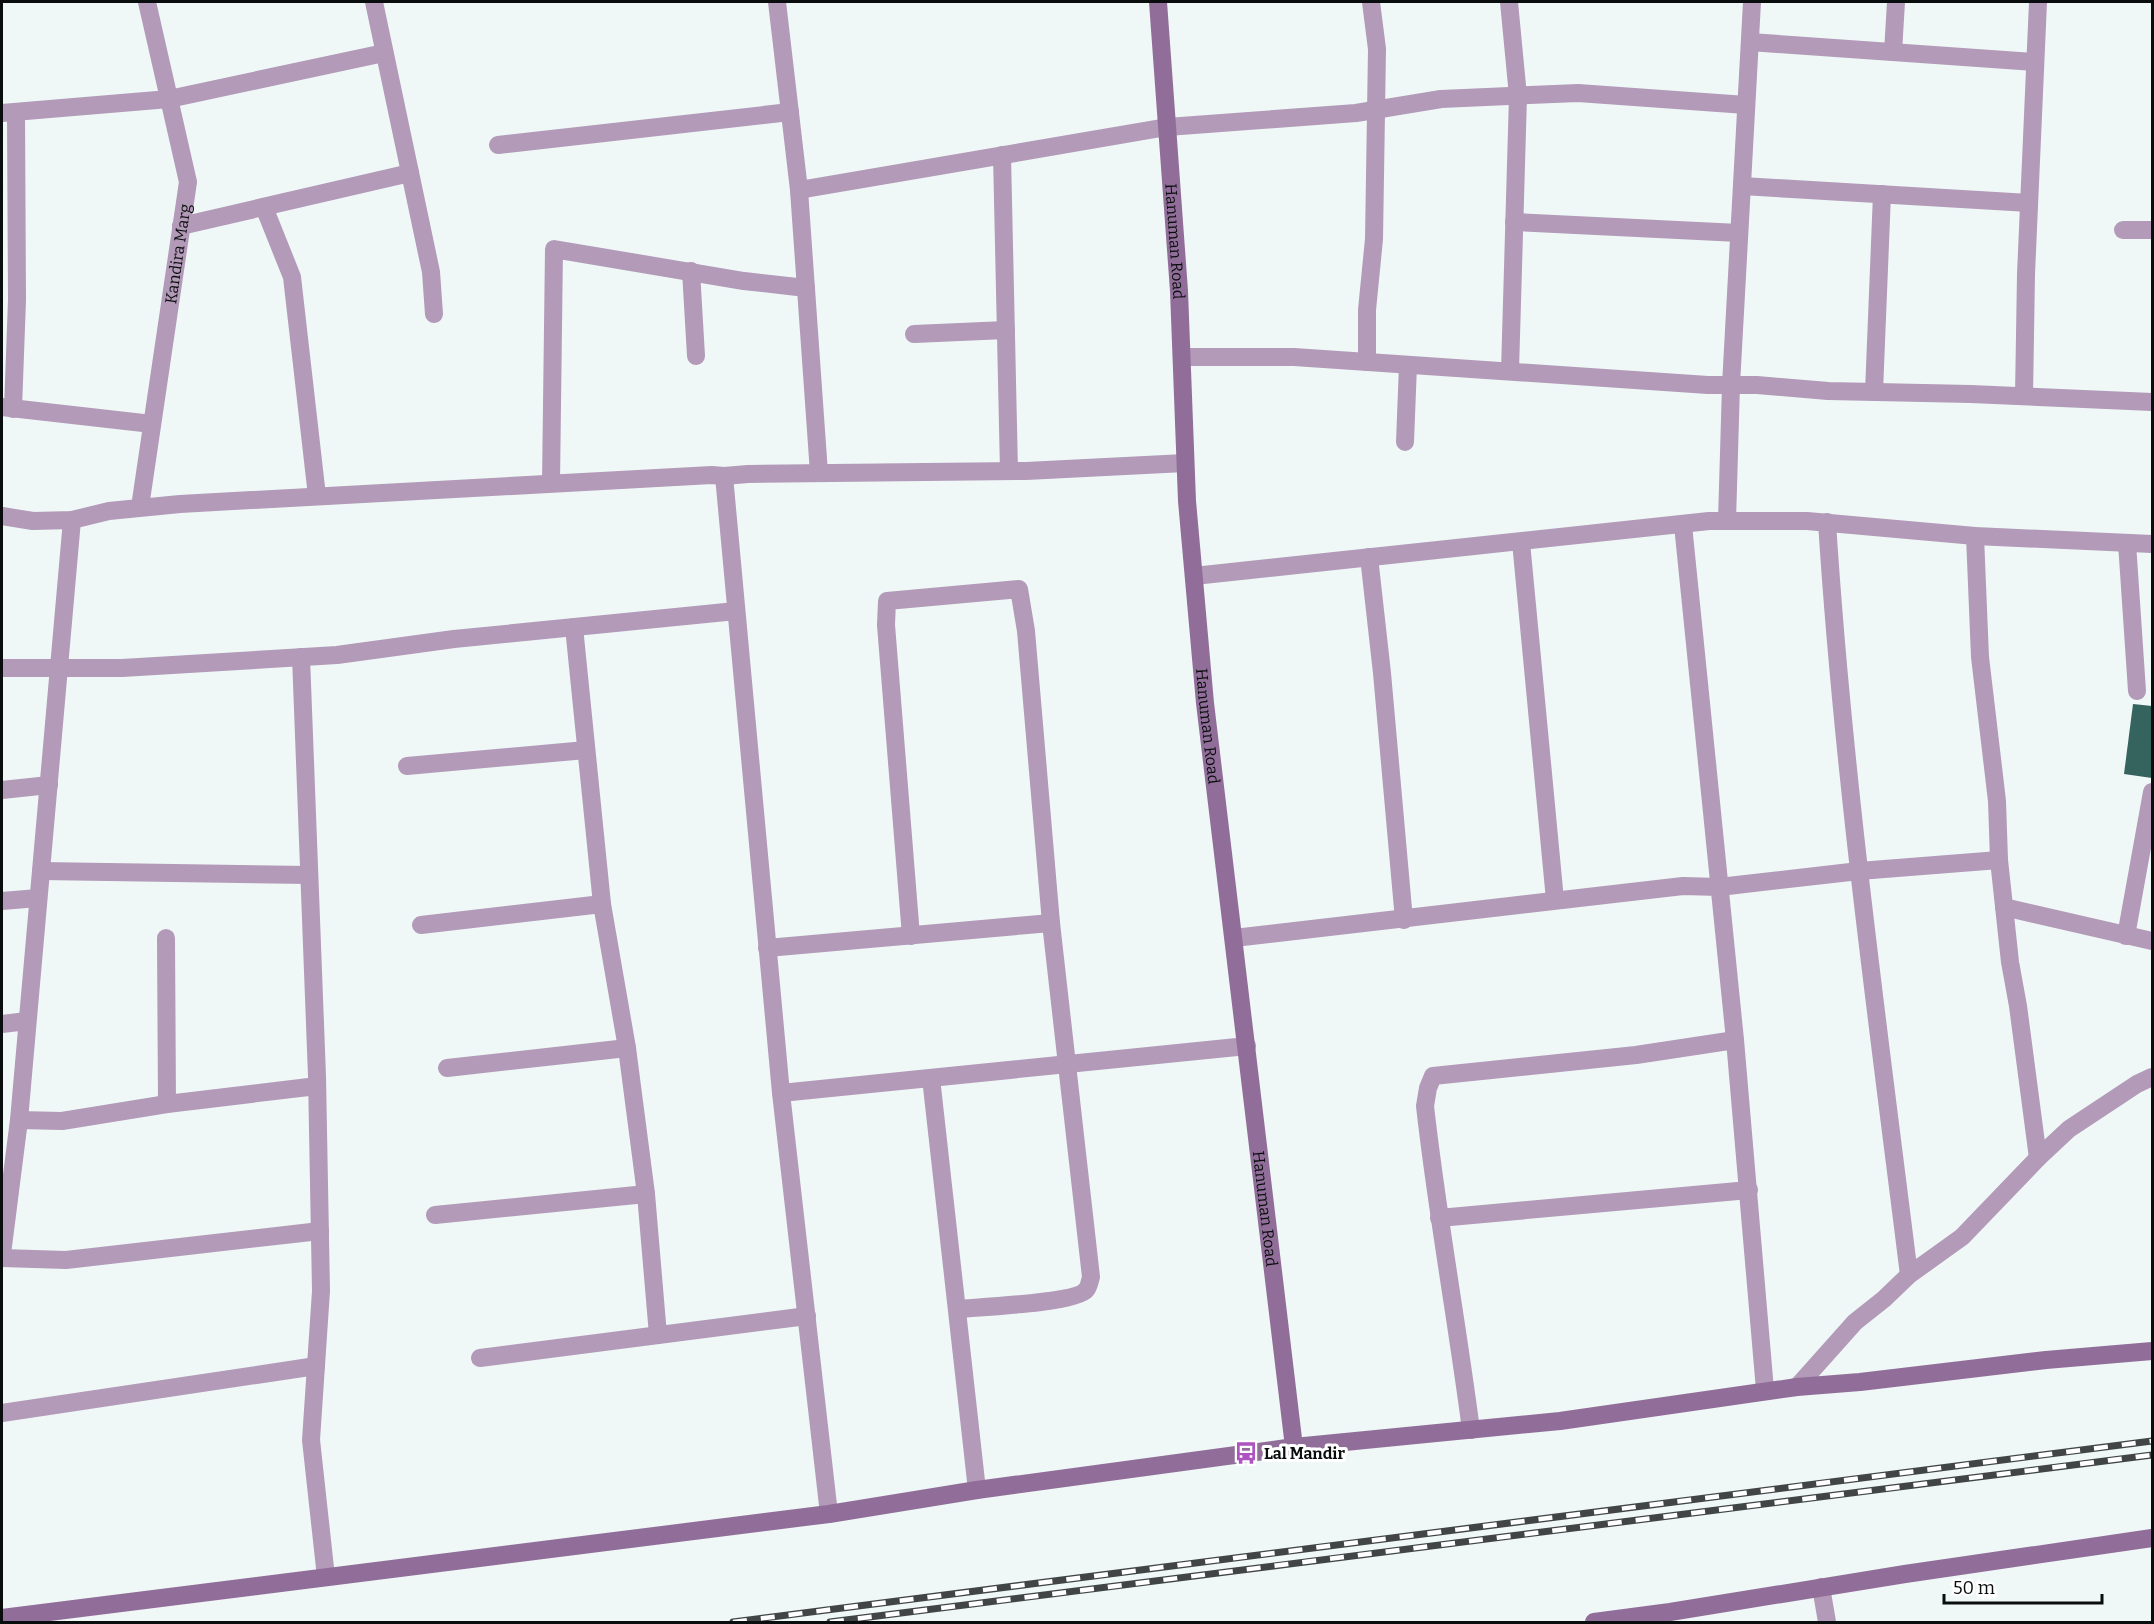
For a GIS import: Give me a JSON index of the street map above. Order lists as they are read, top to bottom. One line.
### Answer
{"streets":{"street":["Hanuman Road","Kandira Marg"]},"places":{"bus stop":["Lal Mandir"]},"scale_bar":"50 m"}
